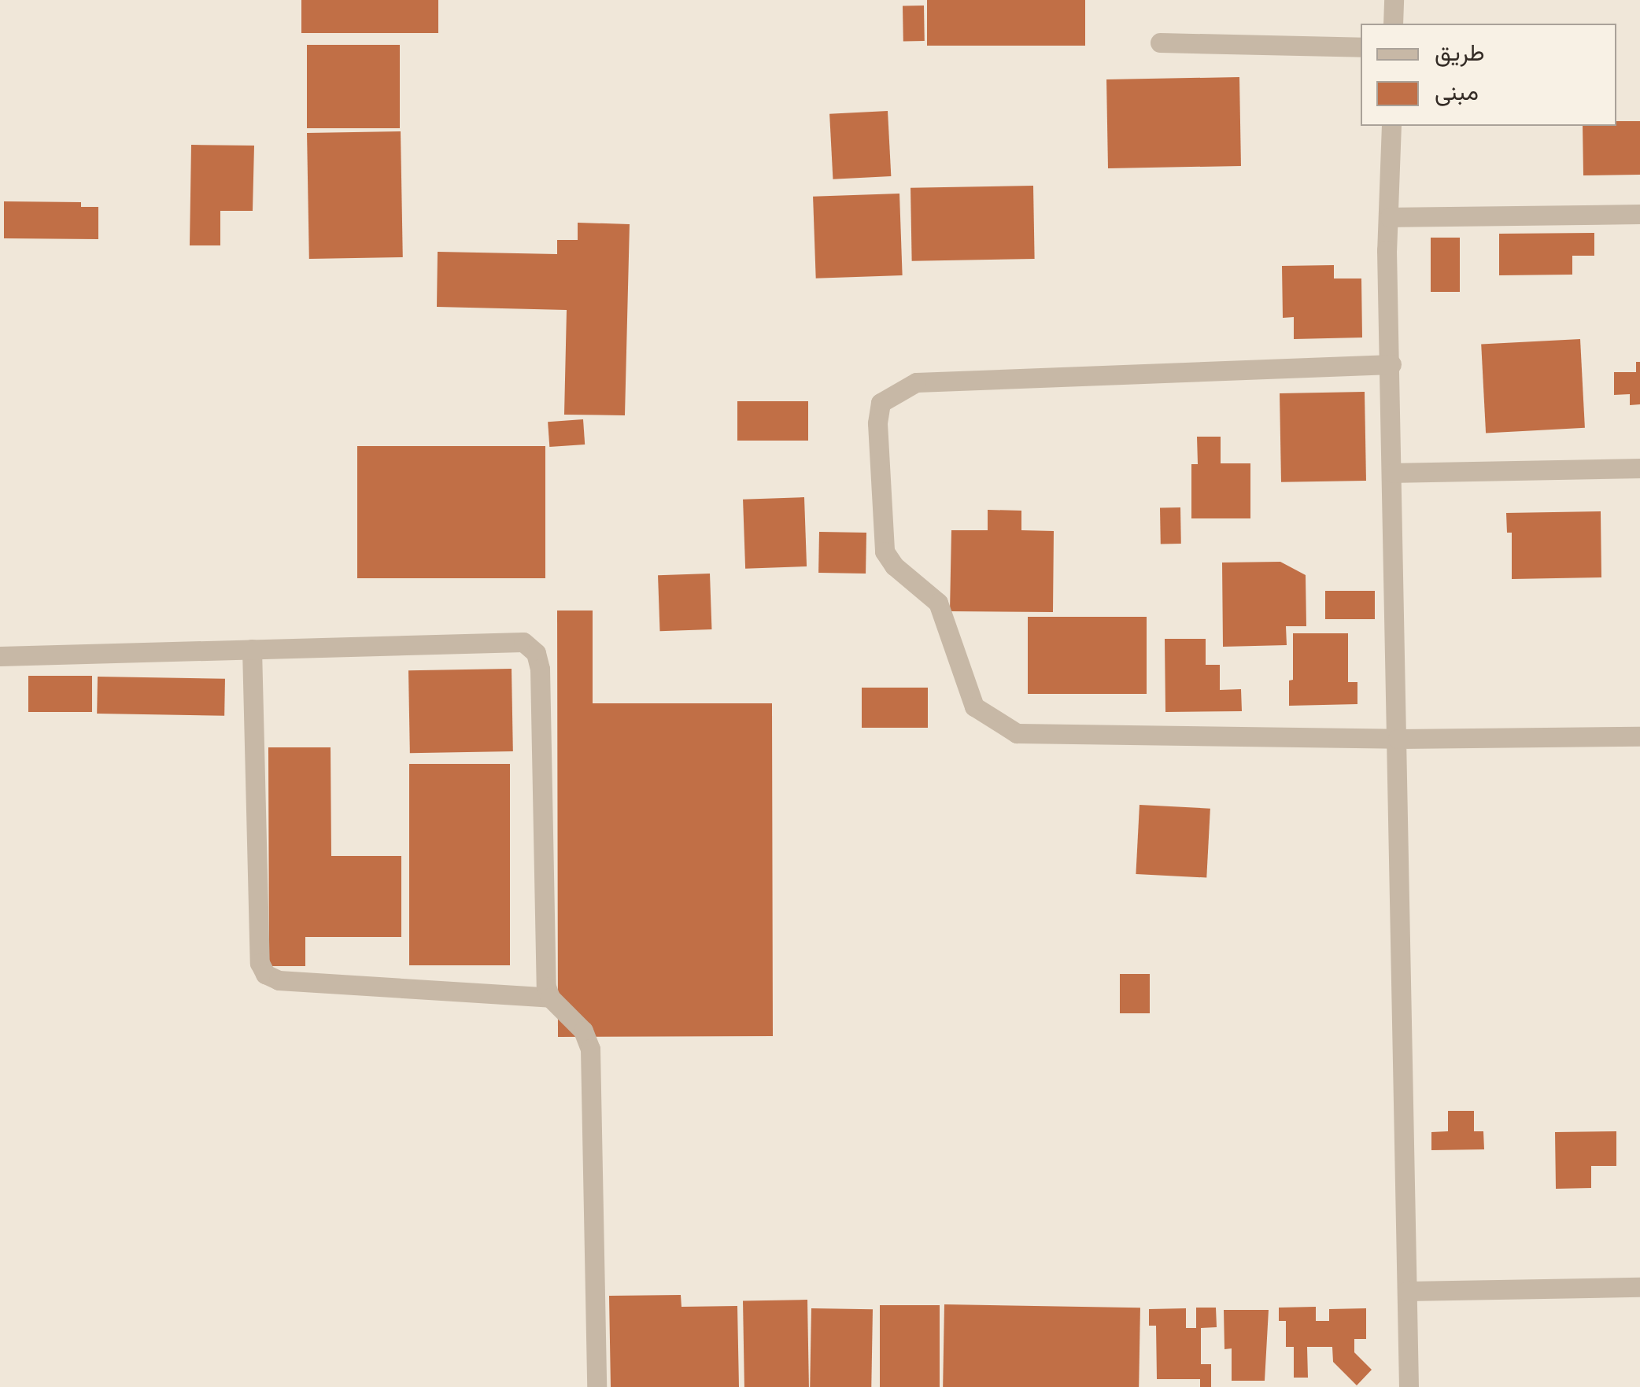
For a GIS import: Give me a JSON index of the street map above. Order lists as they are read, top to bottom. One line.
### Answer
{"legend":["طريق","مبنى"]}
